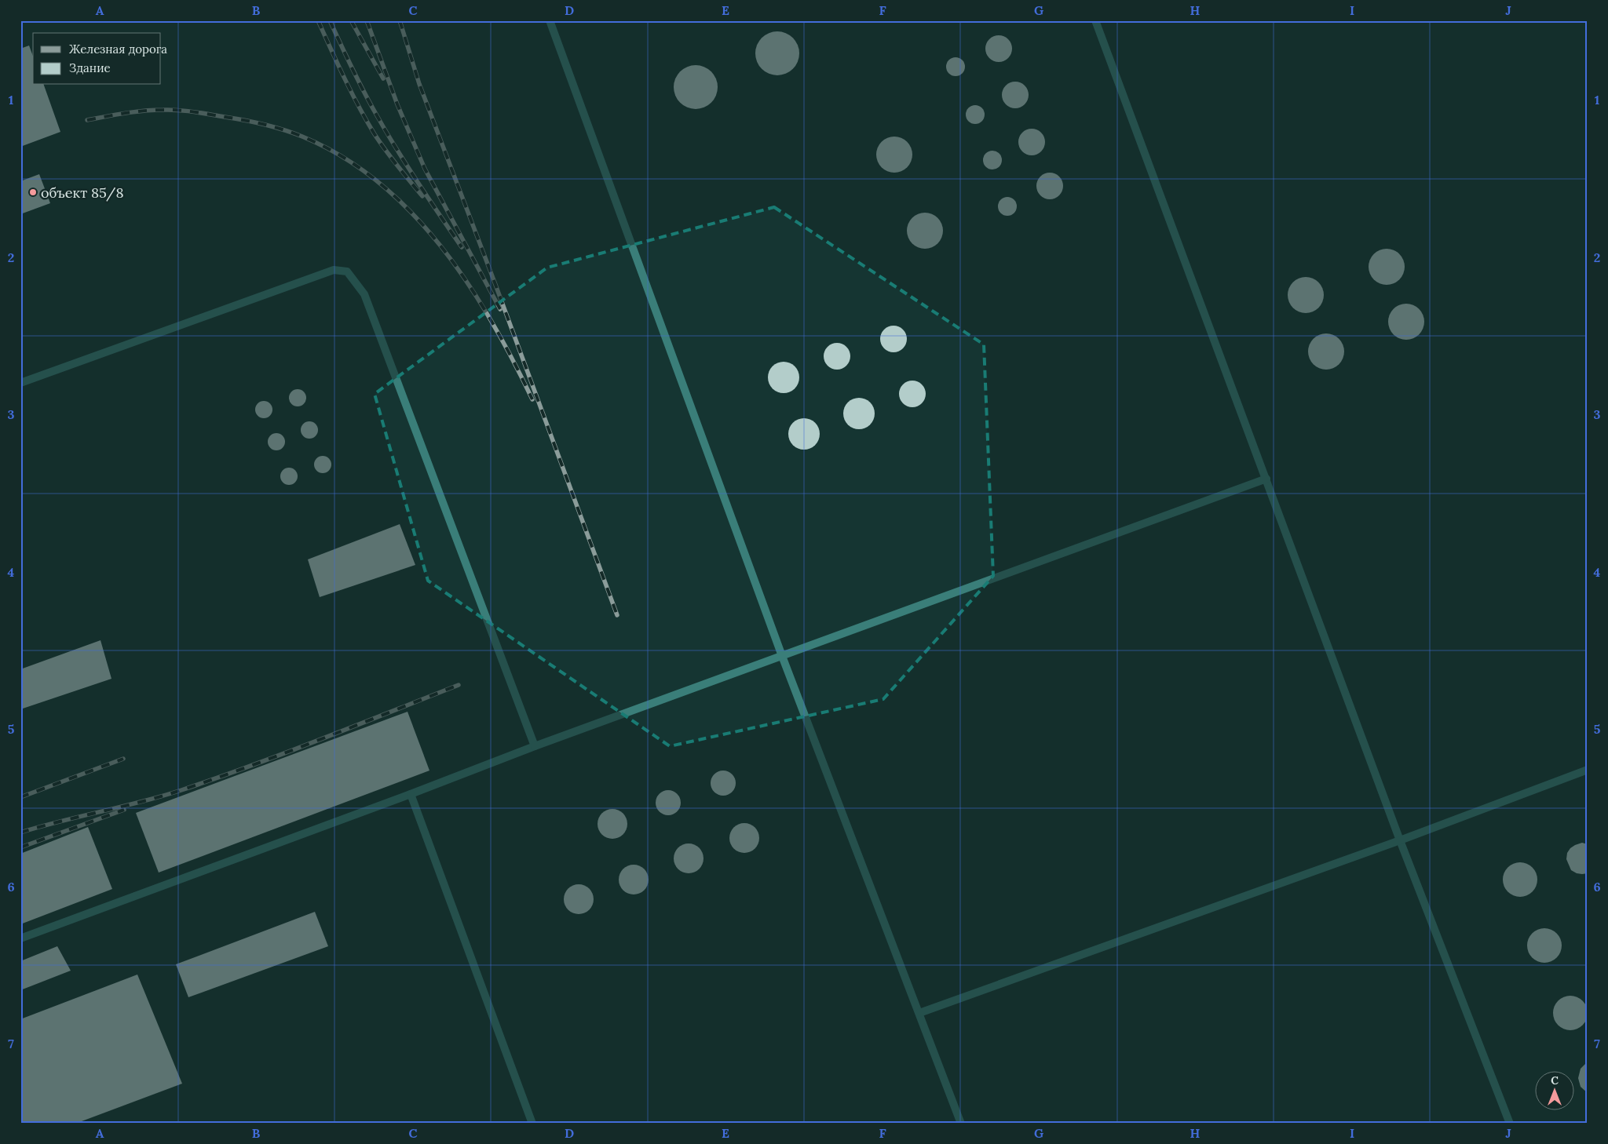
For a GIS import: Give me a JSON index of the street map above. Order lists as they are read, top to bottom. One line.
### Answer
{"places":["объект 85/8"],"legend":["Железная дорога","Здание"],"north":"top","grid":{"columns":["A","B","C","D","E","F","G","H","I","J"],"rows":["1","2","3","4","5","6","7"]}}
